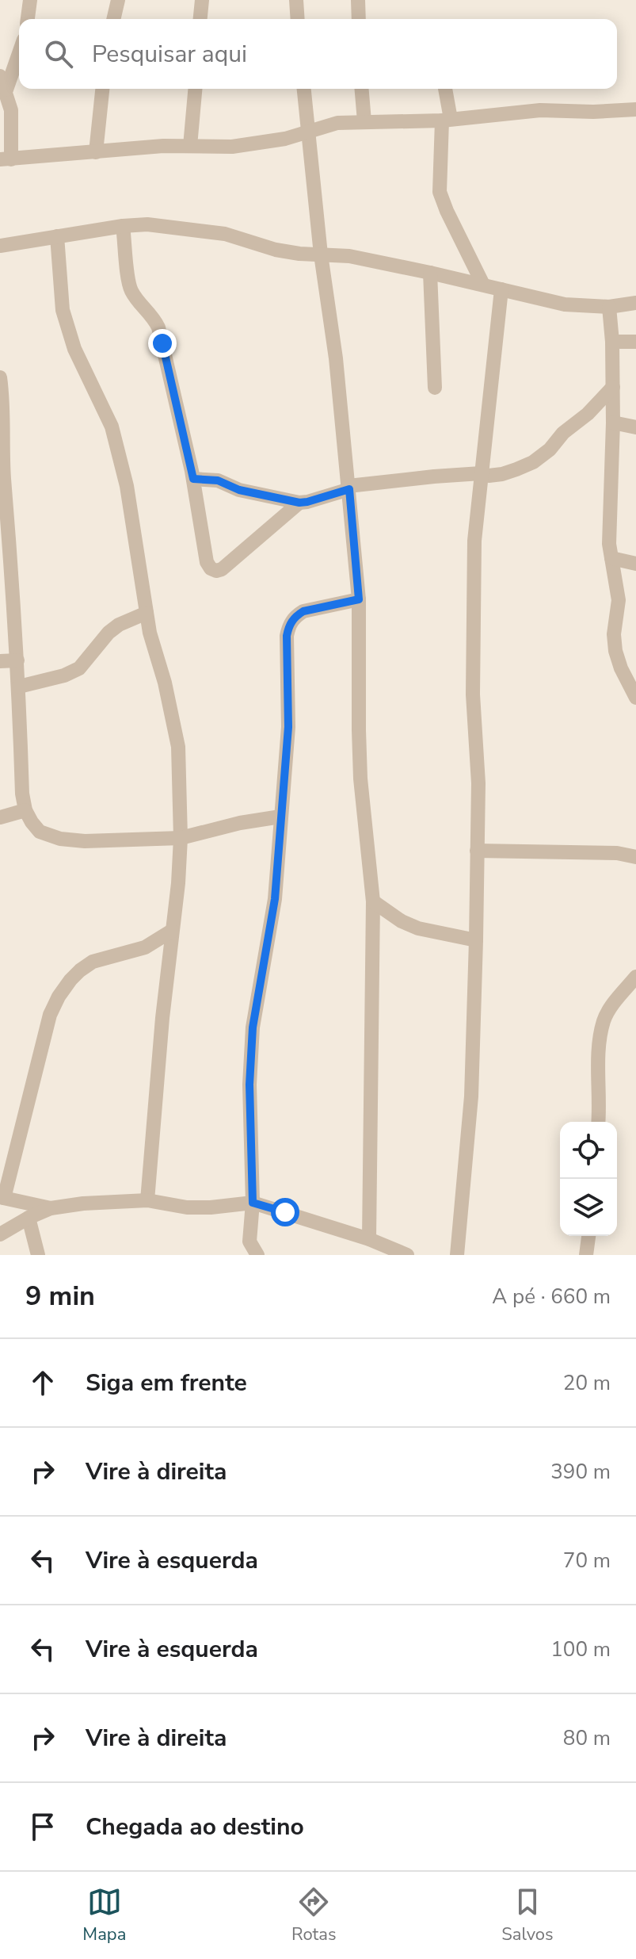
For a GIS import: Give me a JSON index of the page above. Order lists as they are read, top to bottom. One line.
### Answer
{"page":{"search":"Pesquisar aqui","heading":["9 min","A pé · 660 m"],"list":[["Siga em frente","20 m"],["Vire à direita","390 m"],["Vire à esquerda","70 m"],["Vire à esquerda","100 m"],["Vire à direita","80 m"],"Chegada ao destino"],"nav":["Mapa","Rotas","Salvos"]}}
